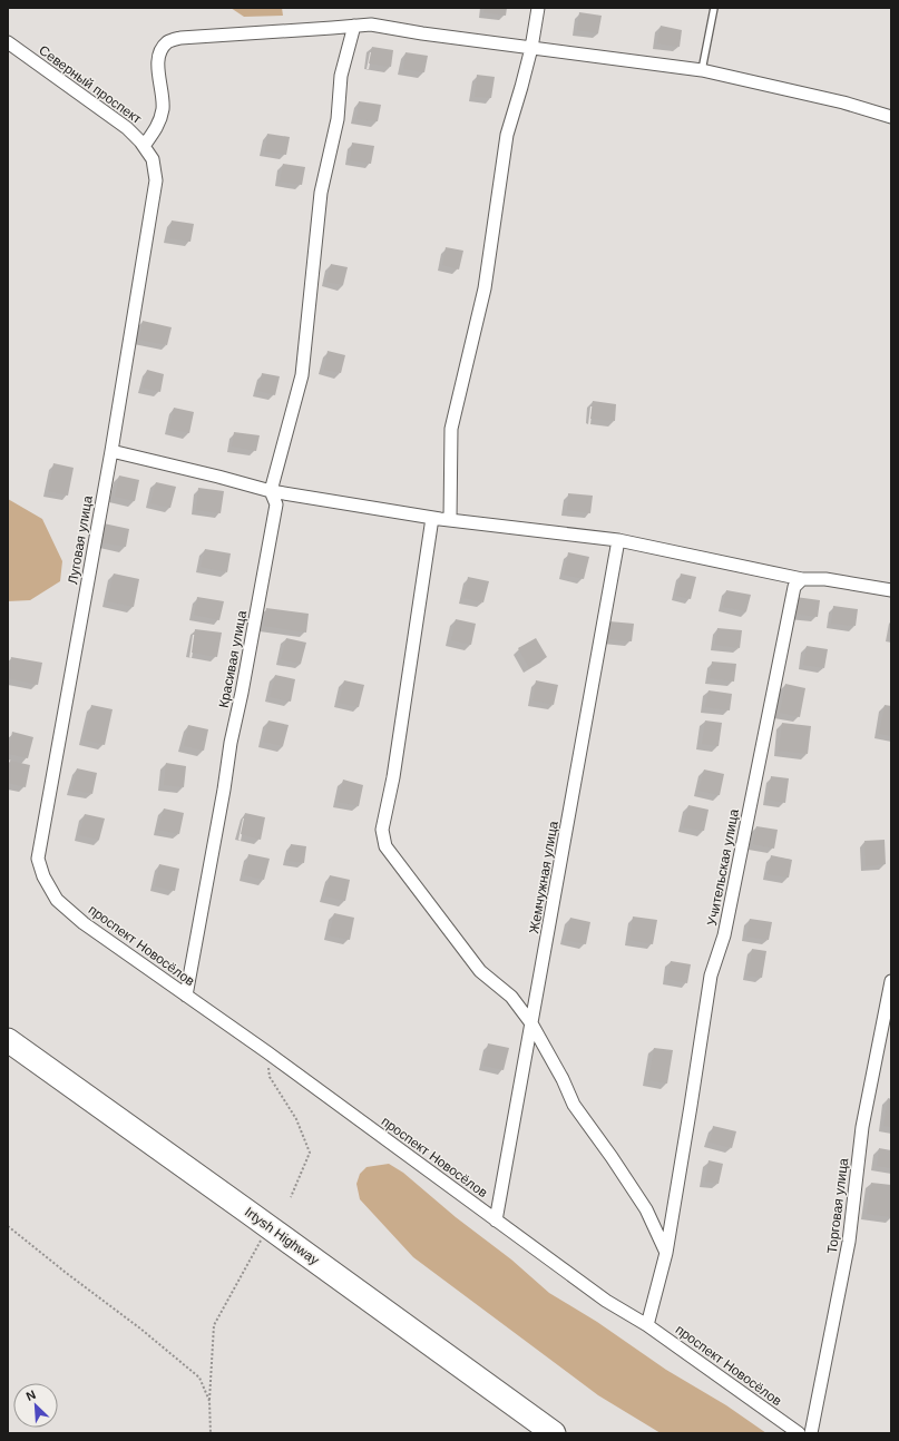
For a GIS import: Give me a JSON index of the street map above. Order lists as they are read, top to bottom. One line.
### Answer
{"streets":{"highway":["Irtysh Highway"],"street":["Северный проспект","Луговая улица","Красивая улица","Учительская улица","Жемчужная улица","проспект Новосёлов","Торговая улица"]},"crossings":[["Северный проспект","Луговая улица"],["Луговая улица","проспект Новосёлов"],["Красивая улица","проспект Новосёлов"],["Учительская улица","проспект Новосёлов"],["Жемчужная улица","проспект Новосёлов"]],"north":"top left"}
